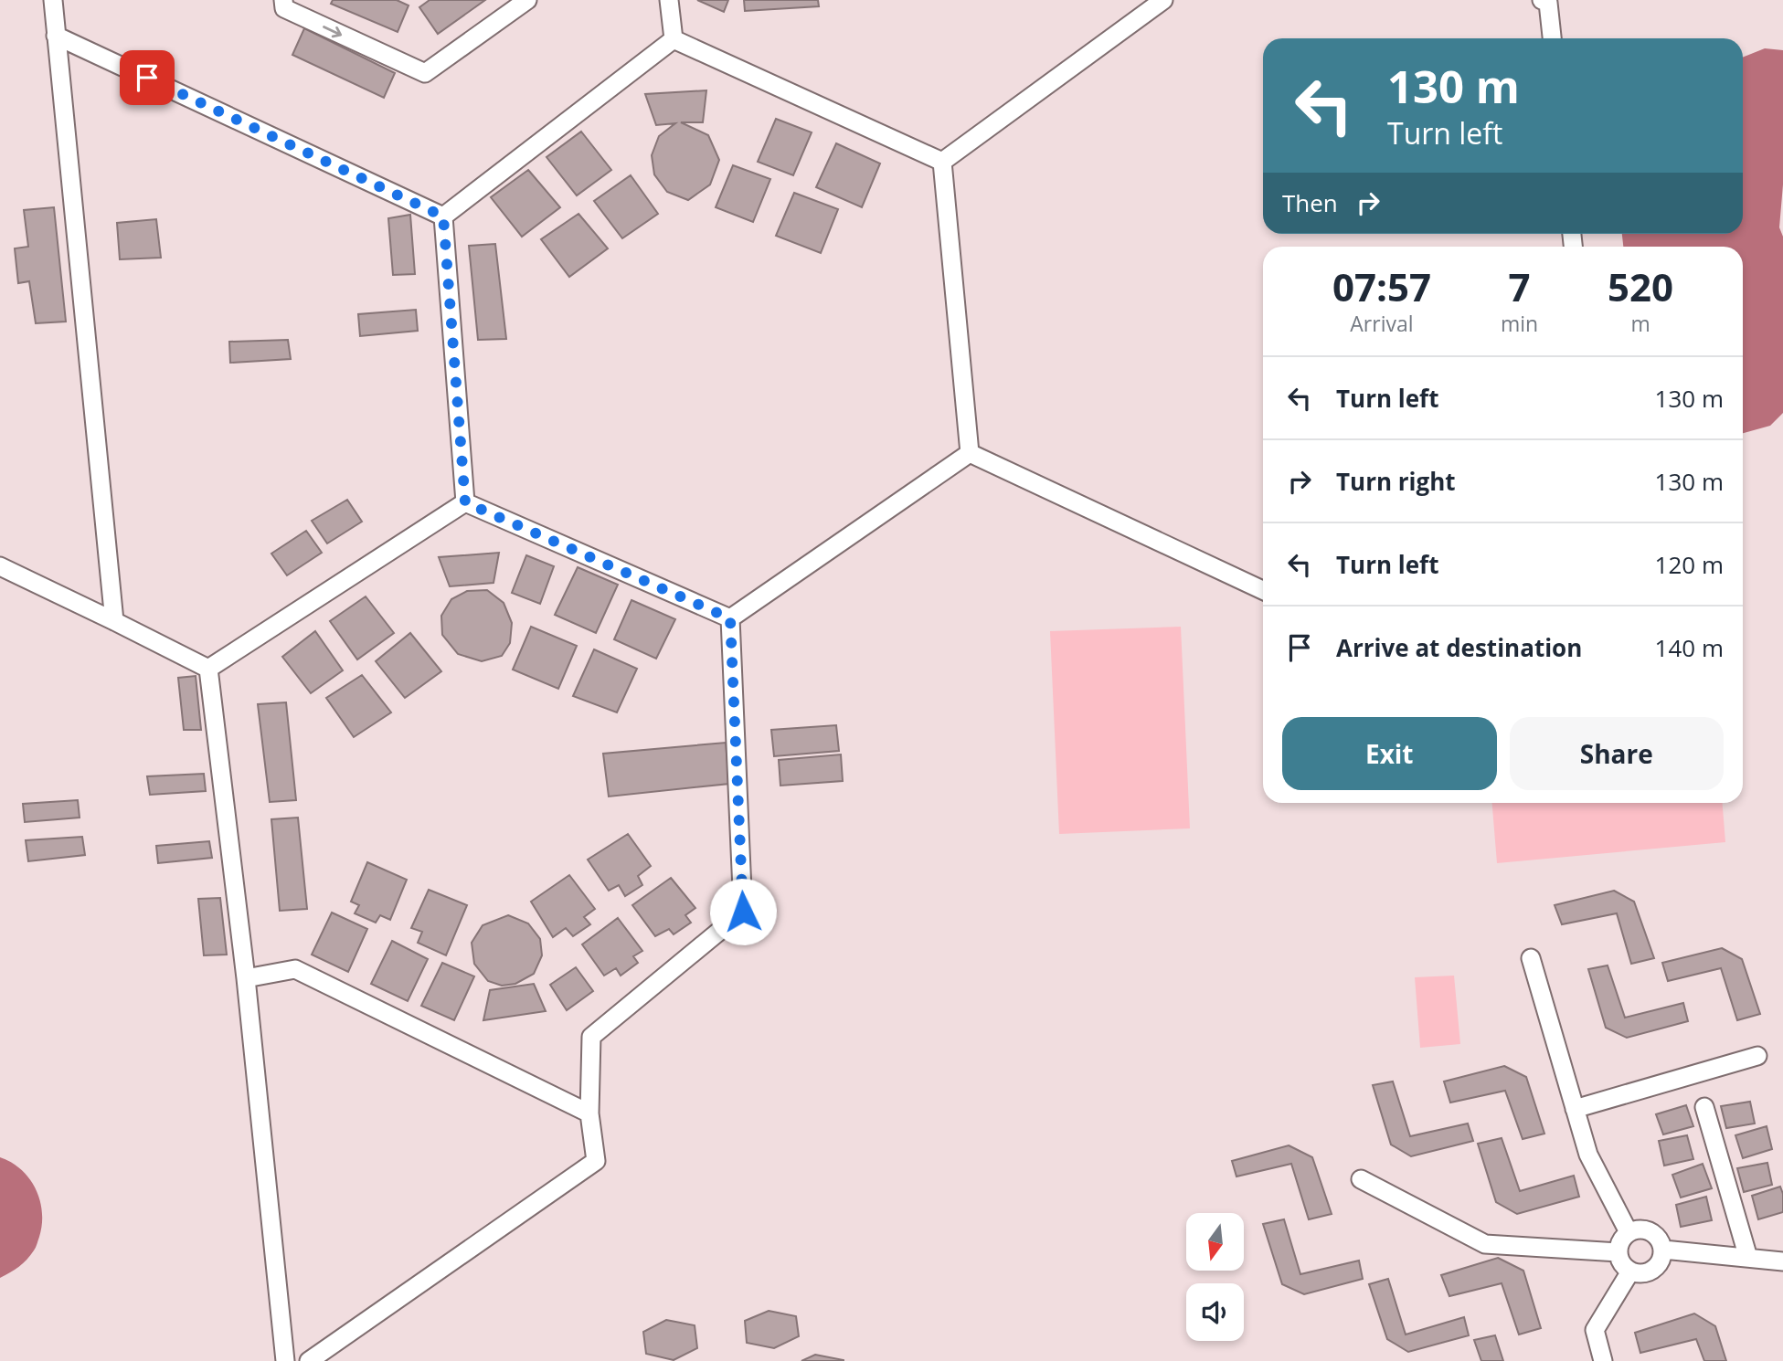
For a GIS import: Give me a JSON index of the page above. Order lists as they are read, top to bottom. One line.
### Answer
{"north":"bottom","page":{"turn":["130 m","Turn left"],"then":"Then","eta":["07:57","Arrival","7","min","520","m"],"list":[{"name":"Turn left","value":"130 m"},{"name":"Turn right","value":"130 m"},{"name":"Turn left","value":"120 m"},{"name":"Arrive at destination","value":"140 m"}],"buttons":["Exit","Share"]}}
